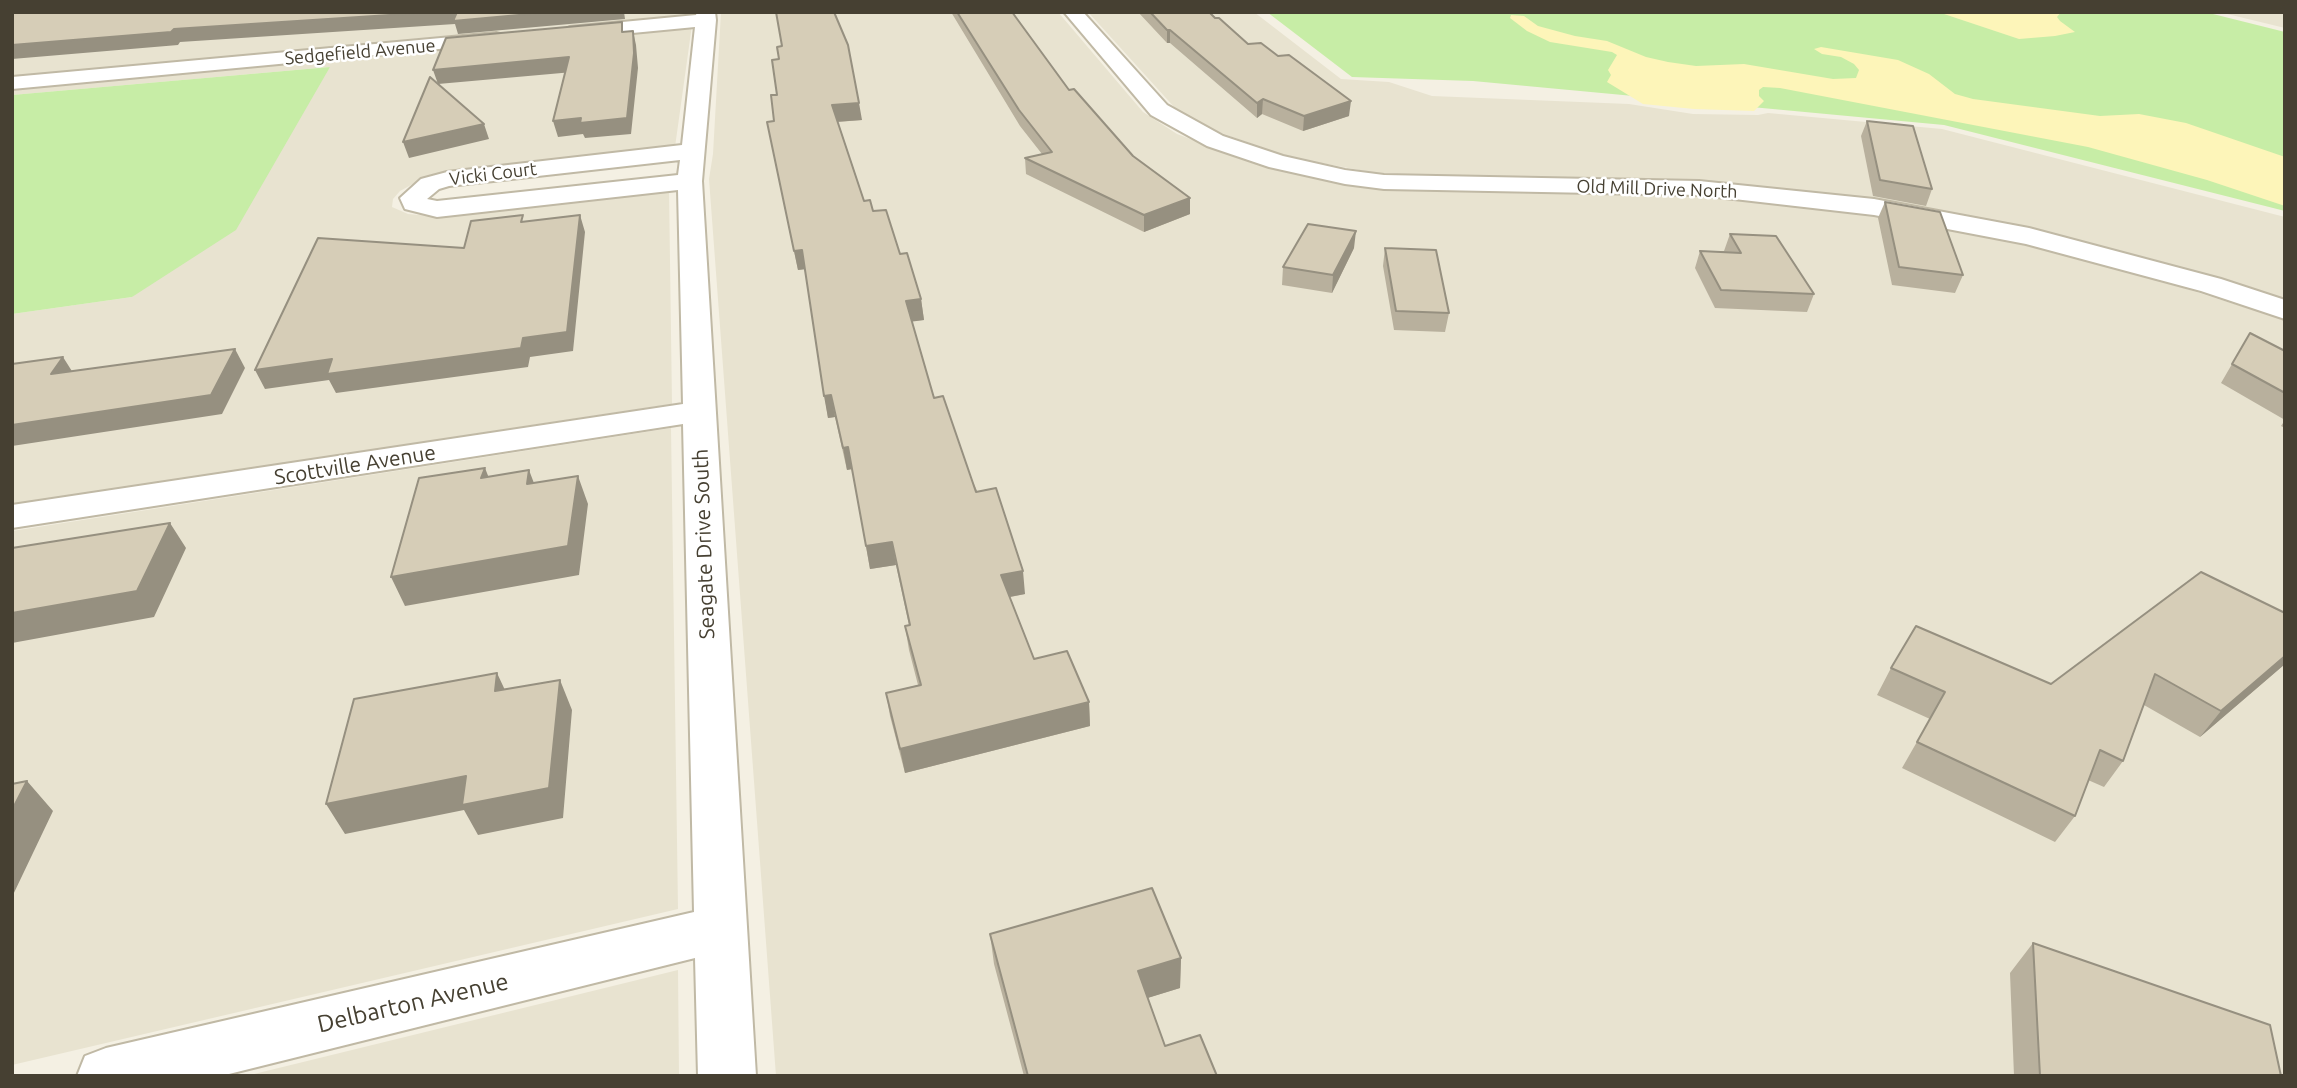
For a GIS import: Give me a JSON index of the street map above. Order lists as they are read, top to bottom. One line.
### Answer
{"streets":{"street":["Sedgefield Avenue","Vicki Court","Old Mill Drive North","Scottville Avenue","Seagate Drive South","Delbarton Avenue"]},"crossings":[["Vicki Court","Seagate Drive South"],["Scottville Avenue","Seagate Drive South"],["Seagate Drive South","Delbarton Avenue"]]}
